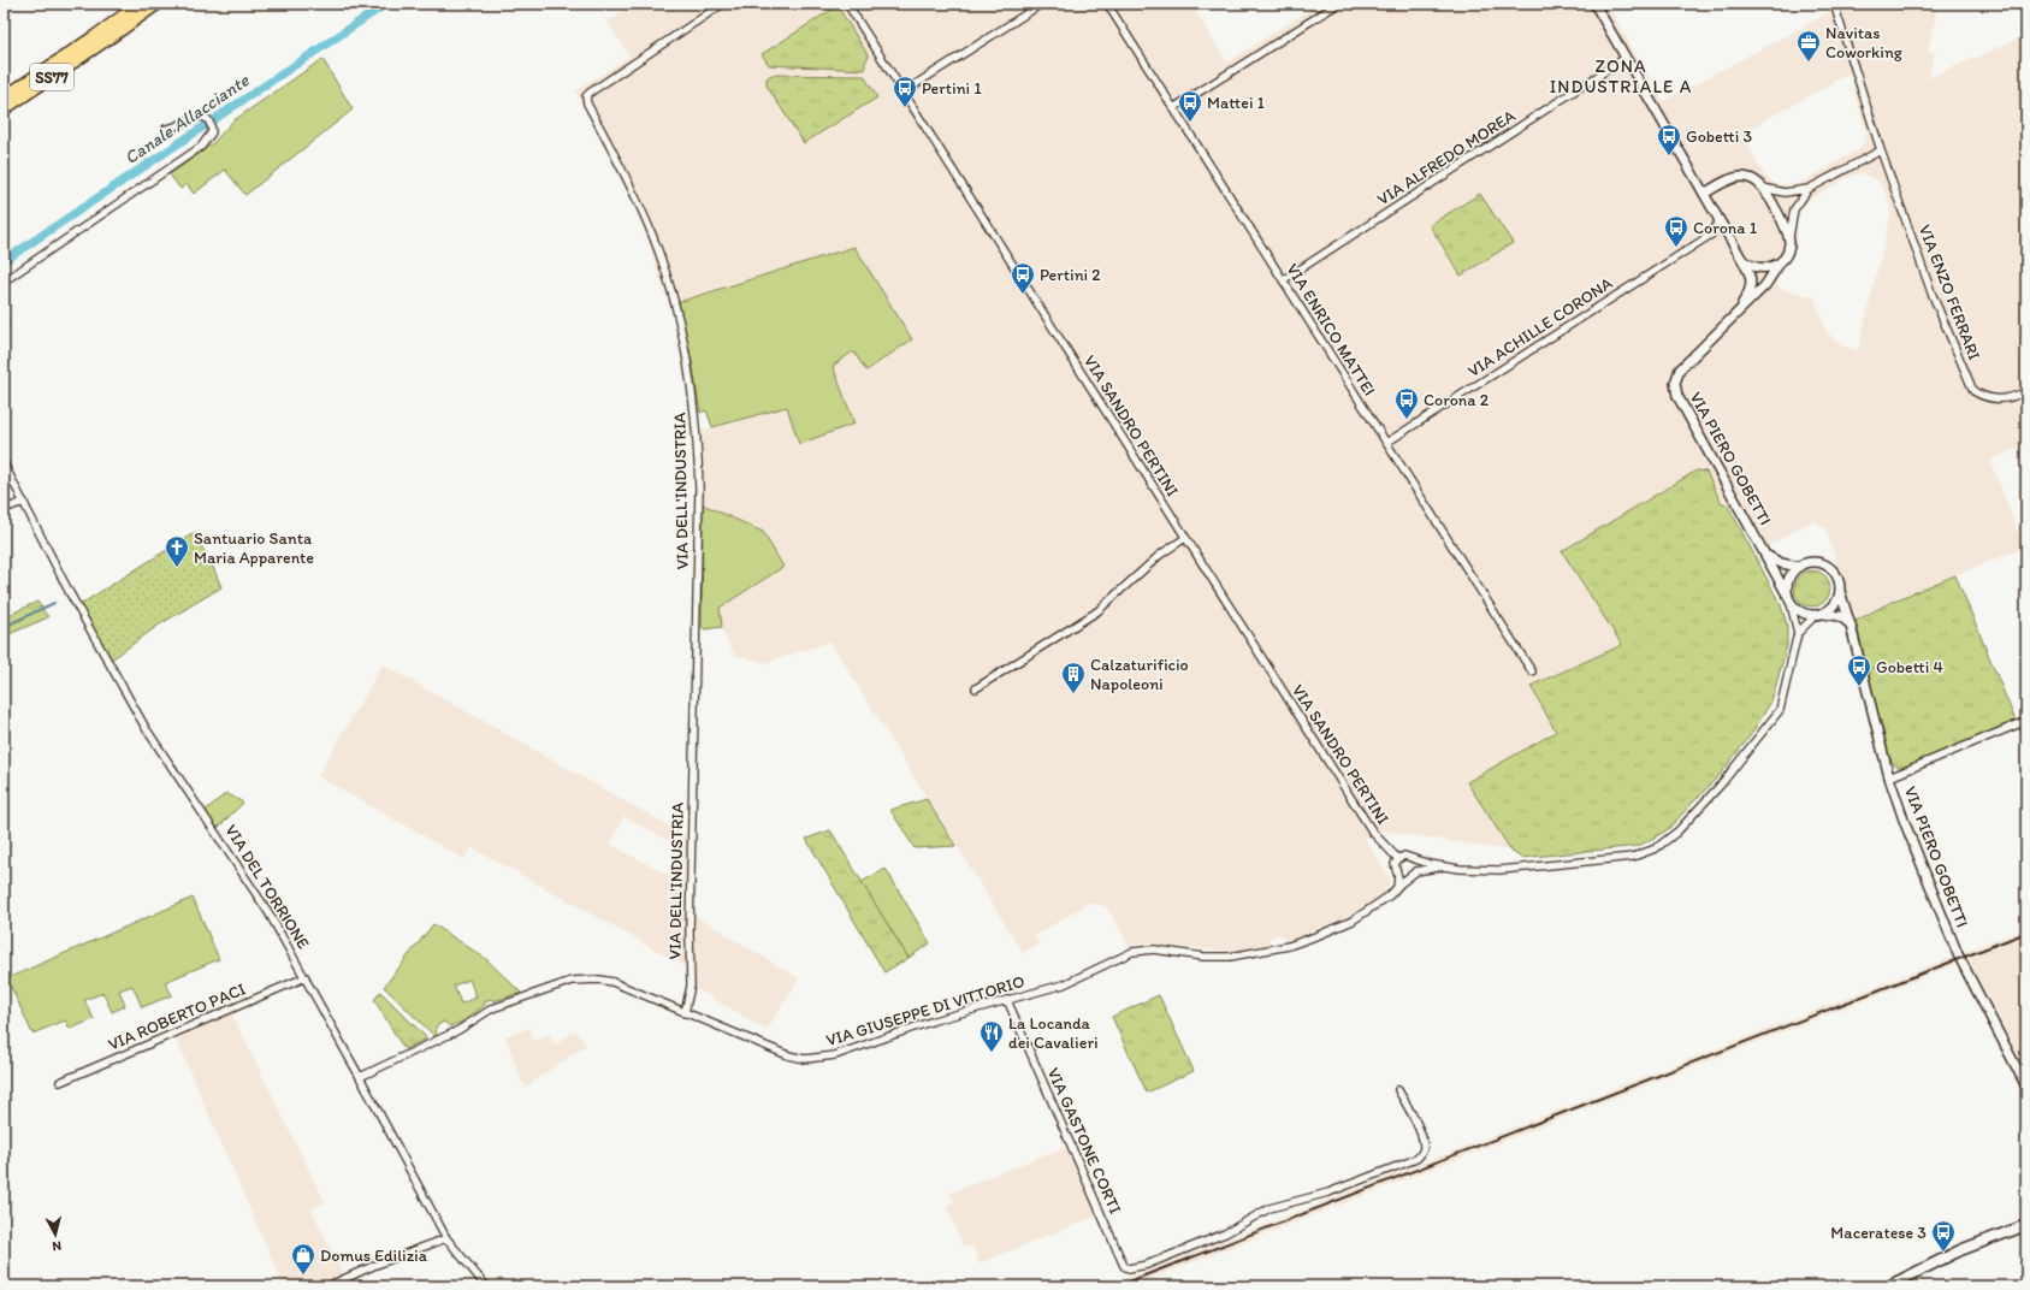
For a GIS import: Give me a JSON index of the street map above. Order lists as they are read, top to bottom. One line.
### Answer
{"streets":{"highway":["SS77"],"street":["VIA ALFREDO MOREA","VIA ENZO FERRARI","VIA ACHILLE CORONA","VIA ENRICO MATTEI","VIA SANDRO PERTINI","VIA PIERO GOBETTI","VIA DELL'INDUSTRIA","VIA DEL TORRIONE","VIA GIUSEPPE DI VITTORIO","VIA ROBERTO PACI","VIA GASTONE CORTI"]},"crossings":[["VIA ALFREDO MOREA","VIA ENRICO MATTEI"],["VIA ACHILLE CORONA","VIA ENRICO MATTEI"],["VIA SANDRO PERTINI","VIA GIUSEPPE DI VITTORIO"],["VIA PIERO GOBETTI","VIA GIUSEPPE DI VITTORIO"],["VIA DELL'INDUSTRIA","VIA GIUSEPPE DI VITTORIO"],["VIA DEL TORRIONE","VIA GIUSEPPE DI VITTORIO"],["VIA DEL TORRIONE","VIA ROBERTO PACI"],["VIA GIUSEPPE DI VITTORIO","VIA GASTONE CORTI"]],"districts":["ZONA INDUSTRIALE A"],"water":["Canale Allacciante"],"places":{"office":["Navitas Coworking"],"bus stop":["Pertini 1","Mattei 1","Gobetti 3","Corona 1","Pertini 2","Corona 2","Gobetti 4","Maceratese 3"],"church":["Santuario Santa Maria Apparente"],"building":["Calzaturificio Napoleoni"],"restaurant":["La Locanda dei Cavalieri"],"shop":["Domus Edilizia"]},"north":"bottom"}
